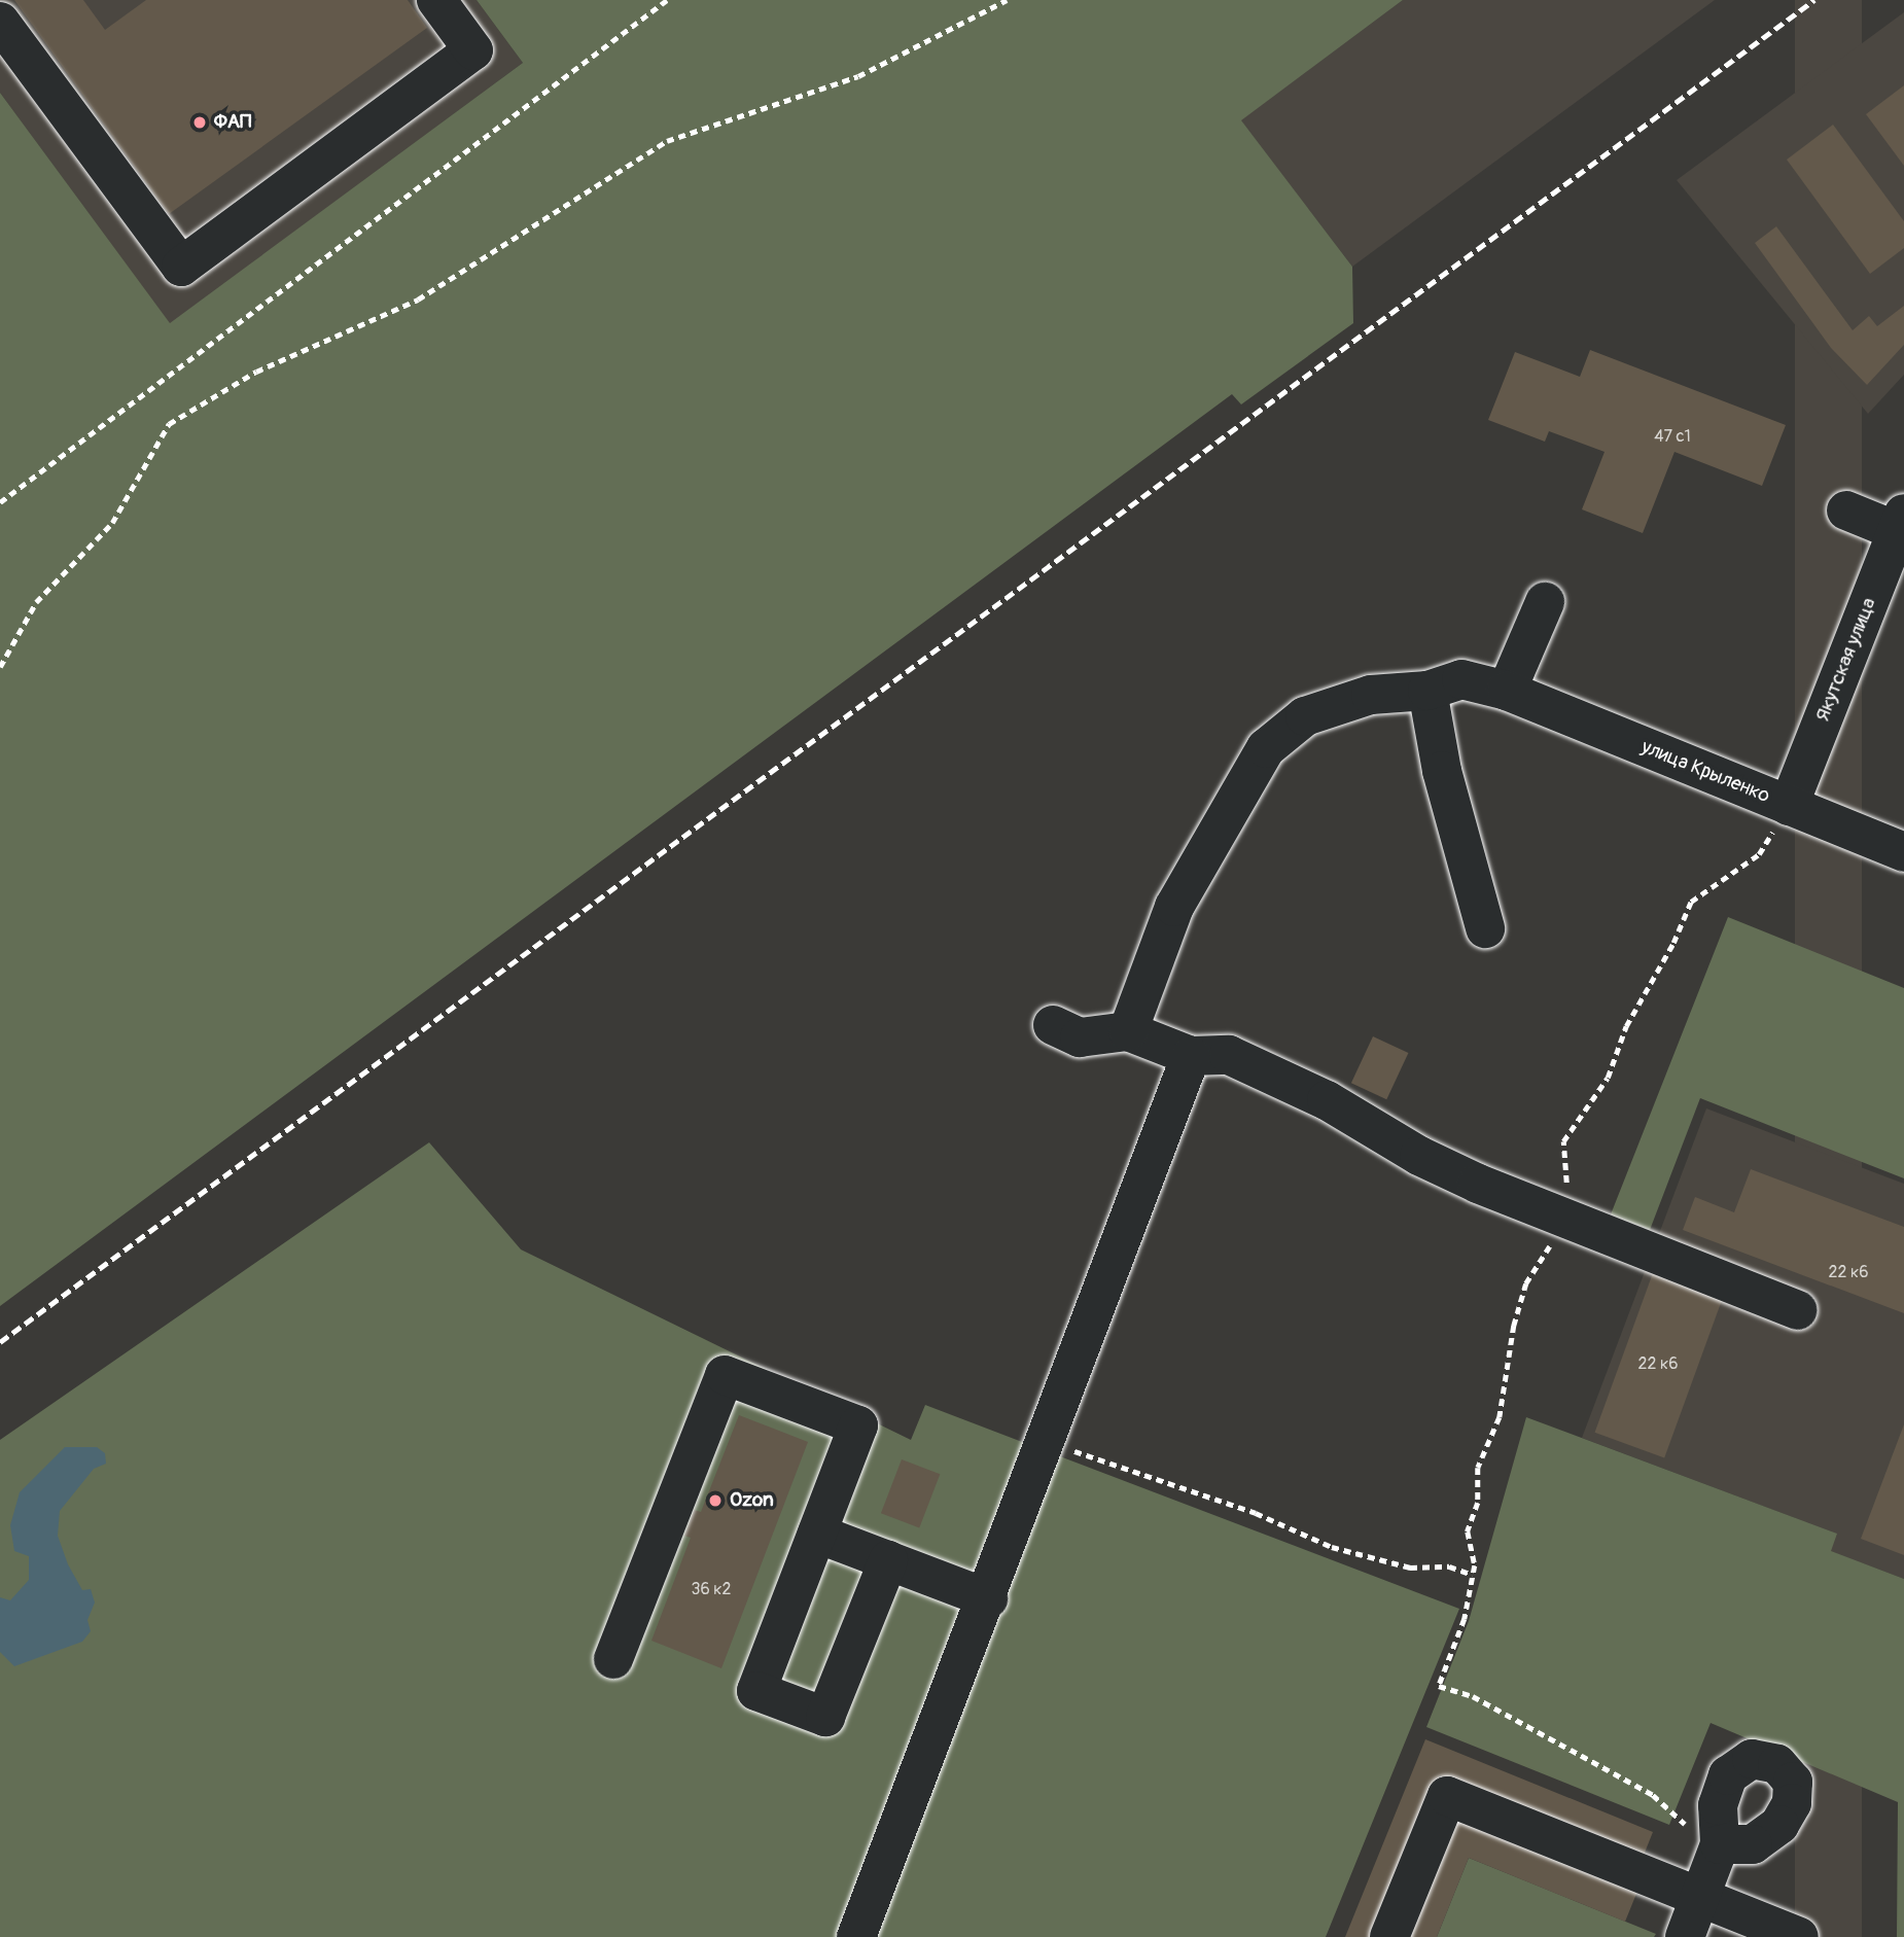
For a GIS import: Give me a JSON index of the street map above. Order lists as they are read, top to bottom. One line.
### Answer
{"streets":{"street":["Якутская улица","улица Крыленко"]},"crossings":[["Якутская улица","улица Крыленко"]],"places":["ФАП","Ozon"],"house_numbers":["47 с1","22 к6","22 к6","36 к2"]}
